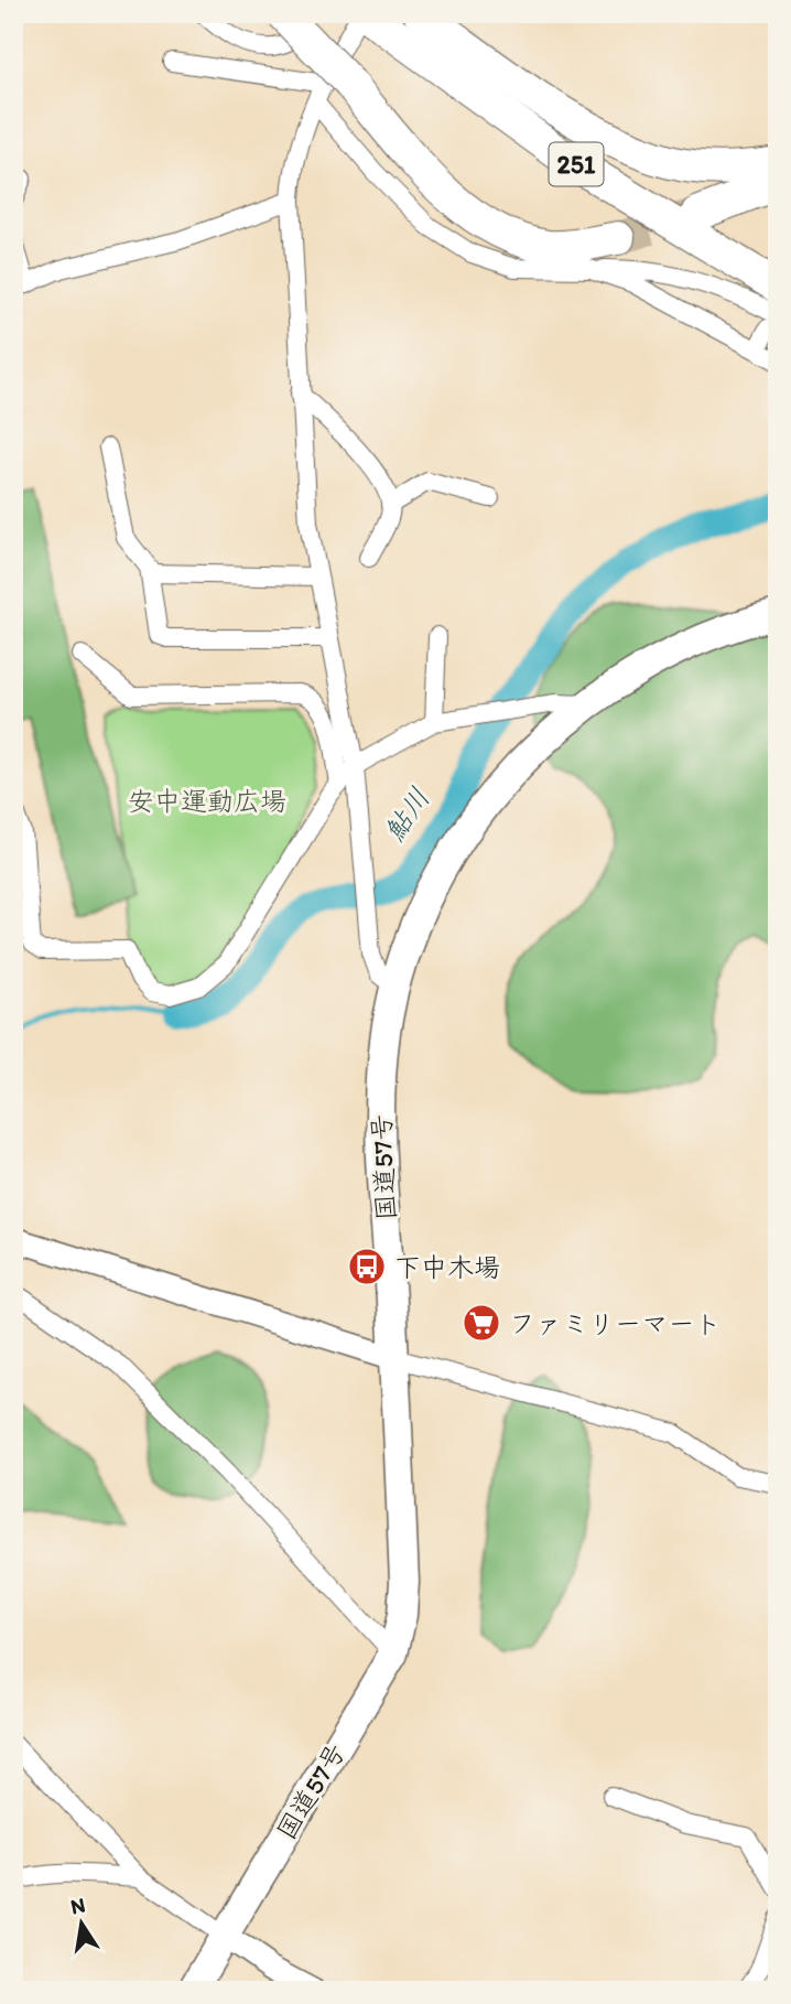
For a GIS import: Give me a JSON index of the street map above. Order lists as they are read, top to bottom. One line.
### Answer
{"streets":{"highway":["251","国道57号"]},"water":["鮎川"],"parks":["安中運動広場"],"places":{"bus stop":["下中木場"],"supermarket":["ファミリーマート"]},"north":"top"}
